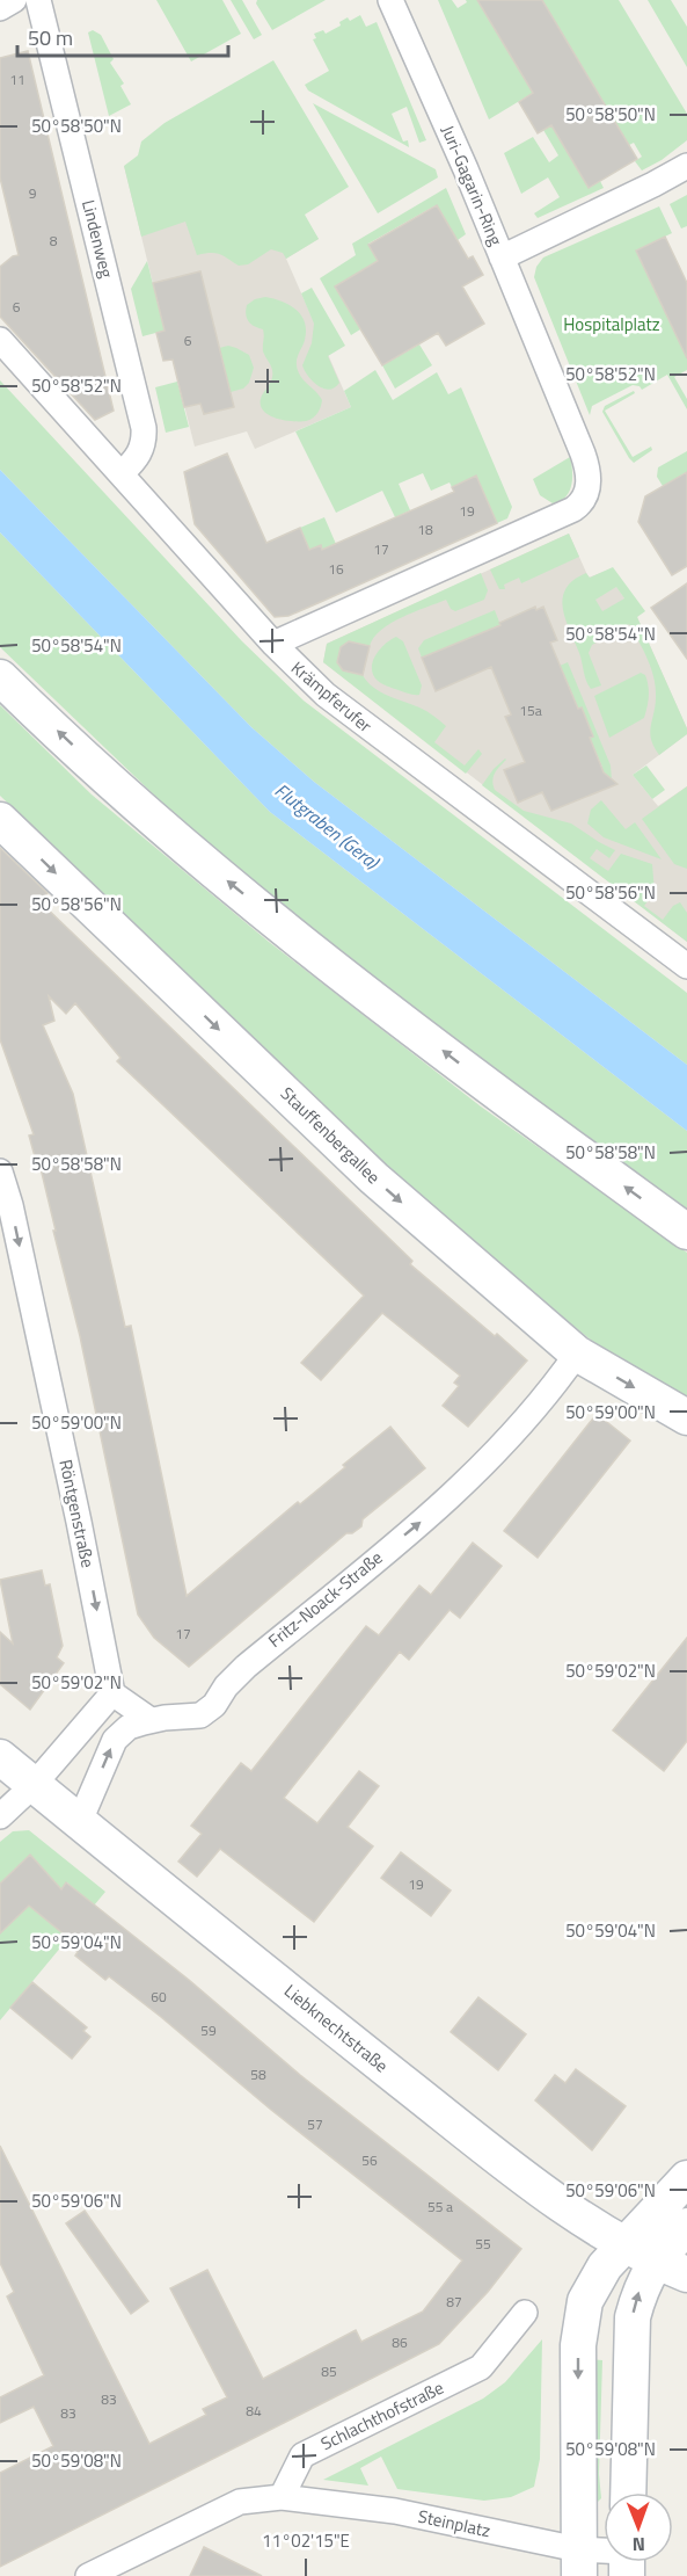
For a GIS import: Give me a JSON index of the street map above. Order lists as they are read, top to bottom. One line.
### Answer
{"streets":{"main road":["Stauffenbergallee","Liebknechtstraße"],"street":["Juri-Gagarin-Ring","Lindenweg","Krämpferufer","Röntgenstraße","Fritz-Noack-Straße","Schlachthofstraße","Steinplatz"]},"crossings":[["Lindenweg","Krämpferufer"],["Stauffenbergallee","Fritz-Noack-Straße"],["Fritz-Noack-Straße","Liebknechtstraße"],["Schlachthofstraße","Steinplatz"]],"one_way":["Röntgenstraße","Fritz-Noack-Straße"],"water":["Flutgraben (Gera)"],"parks":["Hospitalplatz"],"house_numbers":["11","9","8","6","6","19","18","17","16","15a","17","19","60","59","58","57","56","55 a","55","87","86","85","83","84","83"],"scale_bar":"50 m","north":"bottom","coordinates":["50°58'50\"N","50°58'52\"N","50°58'54\"N","50°58'56\"N","50°58'58\"N","50°59'00\"N","50°59'02\"N","50°59'04\"N","50°59'06\"N","50°59'08\"N","11°02'15\"E"]}
